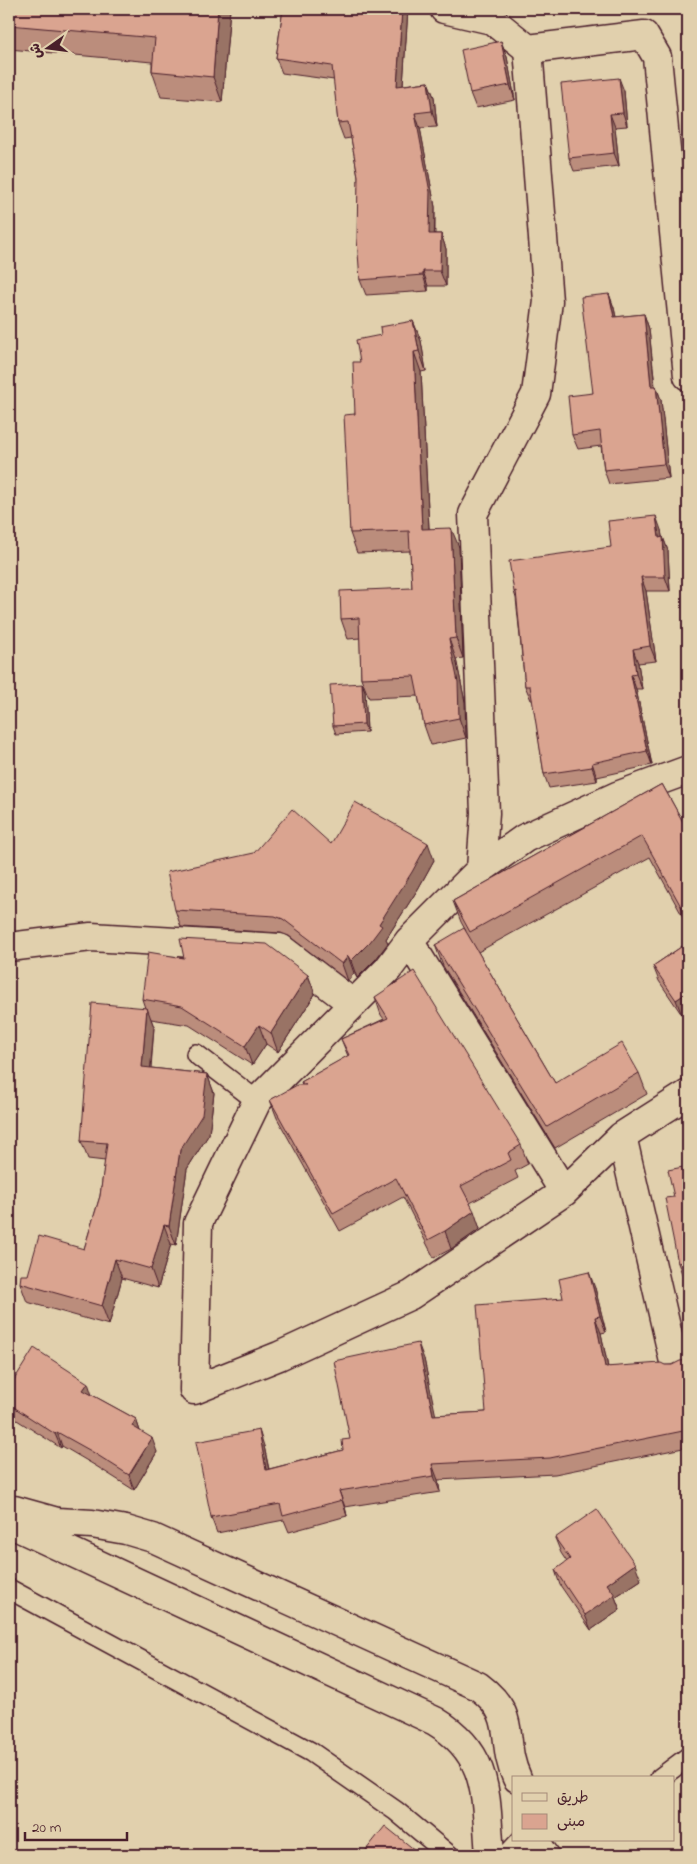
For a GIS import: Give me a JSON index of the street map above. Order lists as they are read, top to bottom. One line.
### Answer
{"legend":["طريق","مبنى"],"scale_bar":"20 m","north":"left"}
